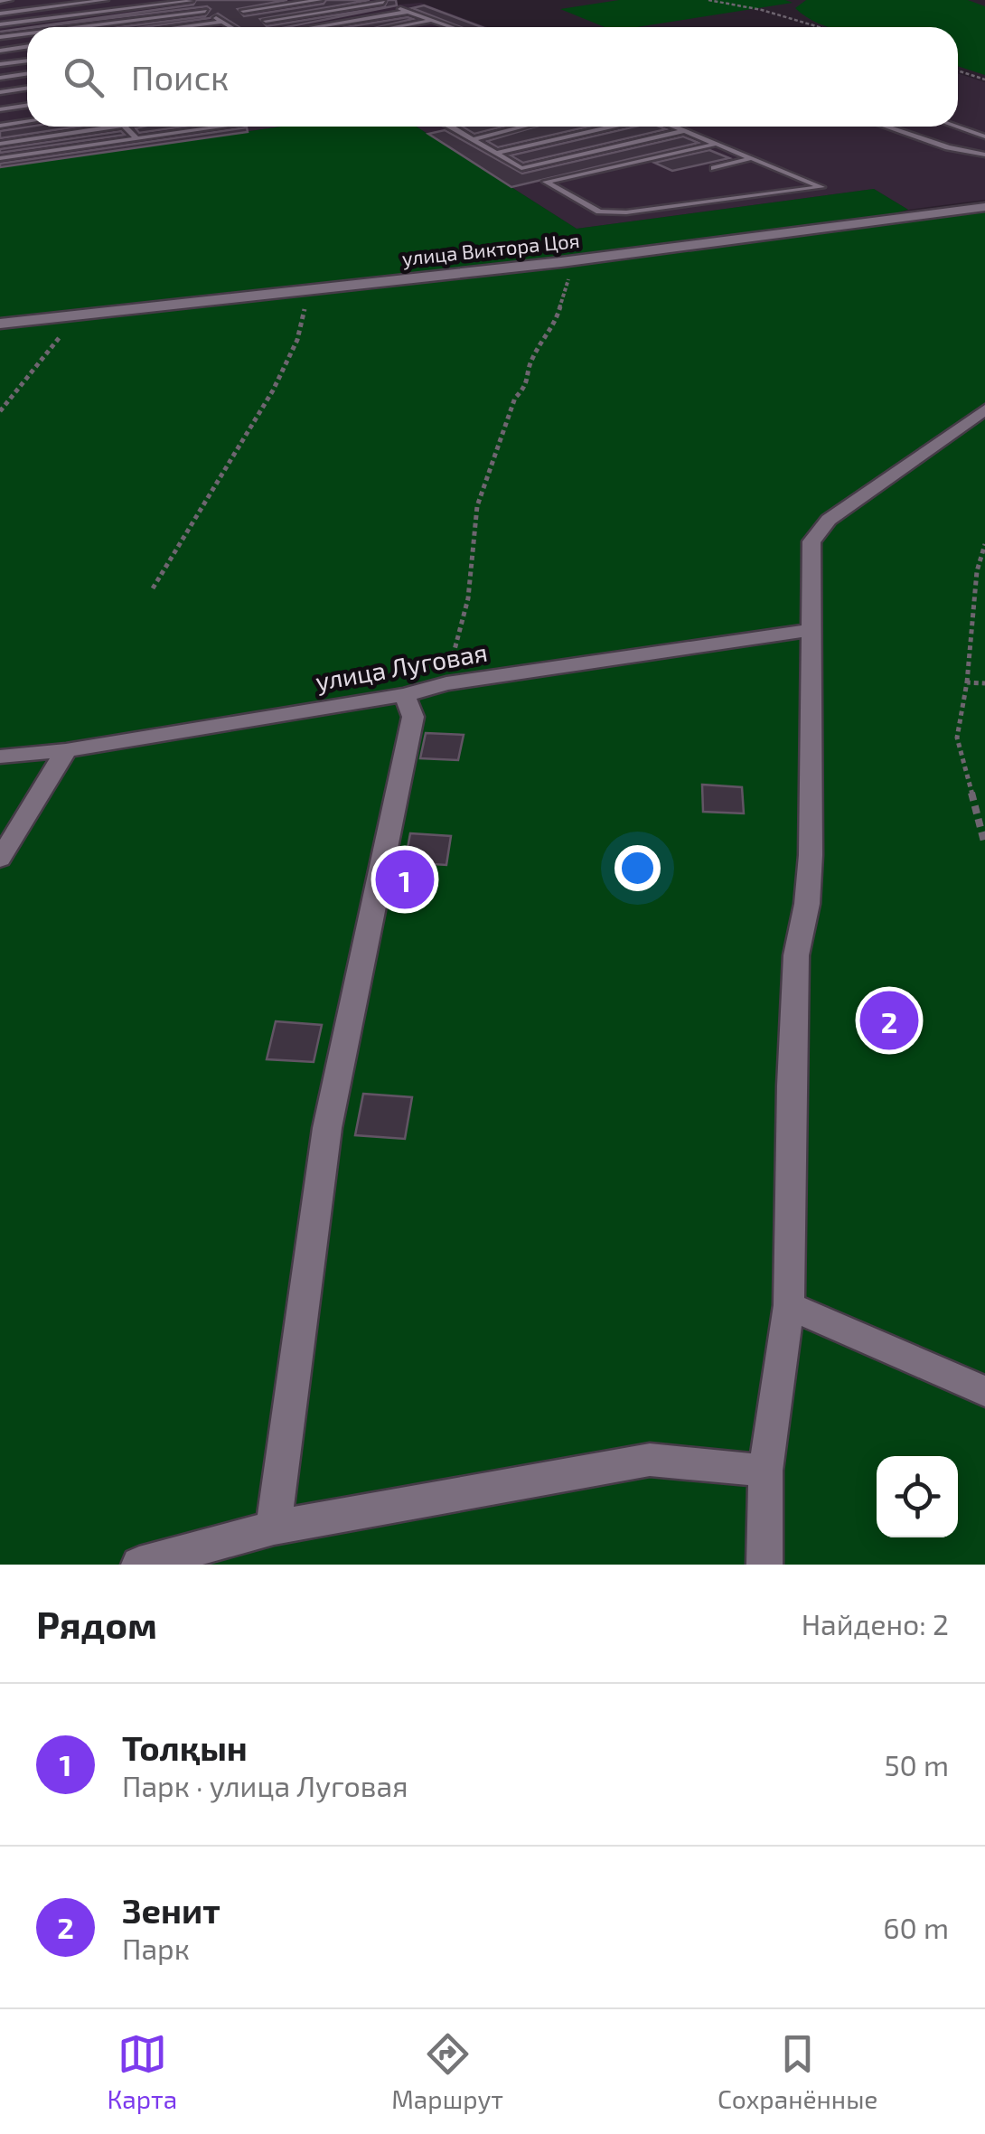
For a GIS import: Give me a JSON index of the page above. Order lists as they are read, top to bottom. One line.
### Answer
{"streets":{"street":["улица Виктора Цоя","улица Луговая"]},"page":{"search":"Поиск","pins":["1","2"],"heading":["Рядом","Найдено: 2"],"list":[{"mark":"1","name":"Толқын","note":"Парк · улица Луговая","value":"50 m"},{"mark":"2","name":"Зенит","note":"Парк","value":"60 m"}],"nav":["Карта","Маршрут","Сохранённые"]}}
